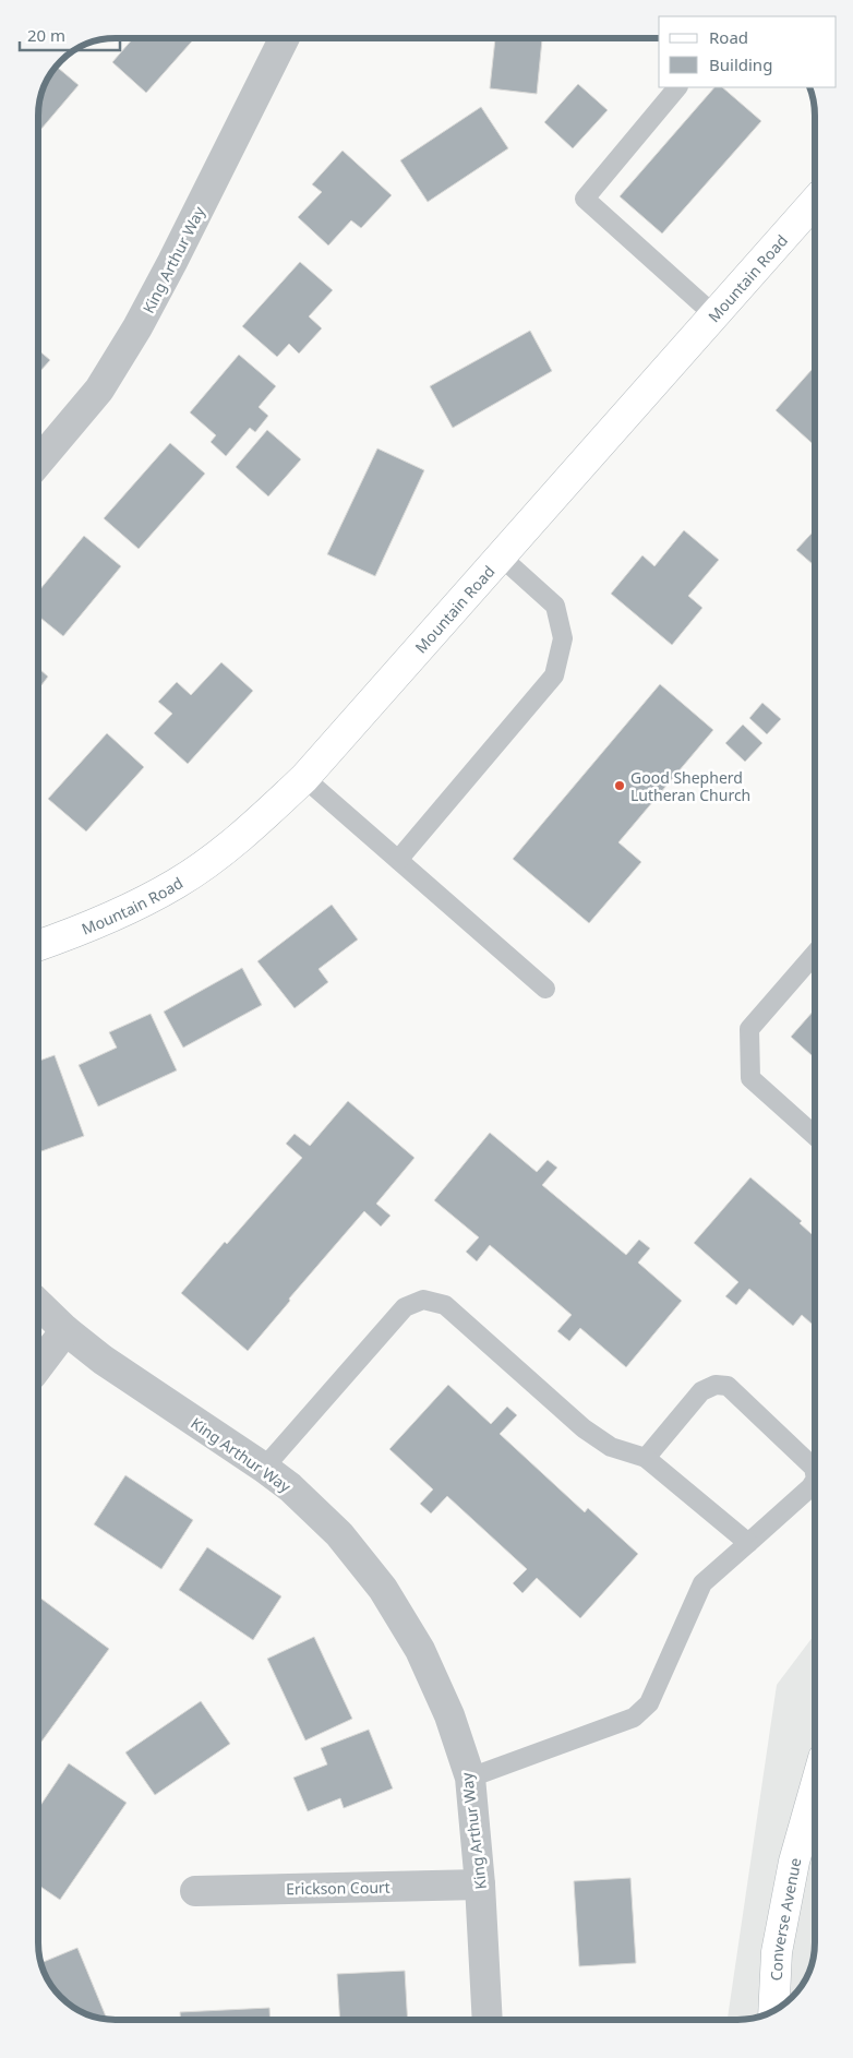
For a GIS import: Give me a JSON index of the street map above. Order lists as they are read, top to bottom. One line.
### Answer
{"streets":{"street":["King Arthur Way","Mountain Road","Erickson Court","Converse Avenue"]},"crossings":[["King Arthur Way","Erickson Court"]],"places":["Good Shepherd Lutheran Church"],"legend":["Road","Building"],"scale_bar":"20 m"}
